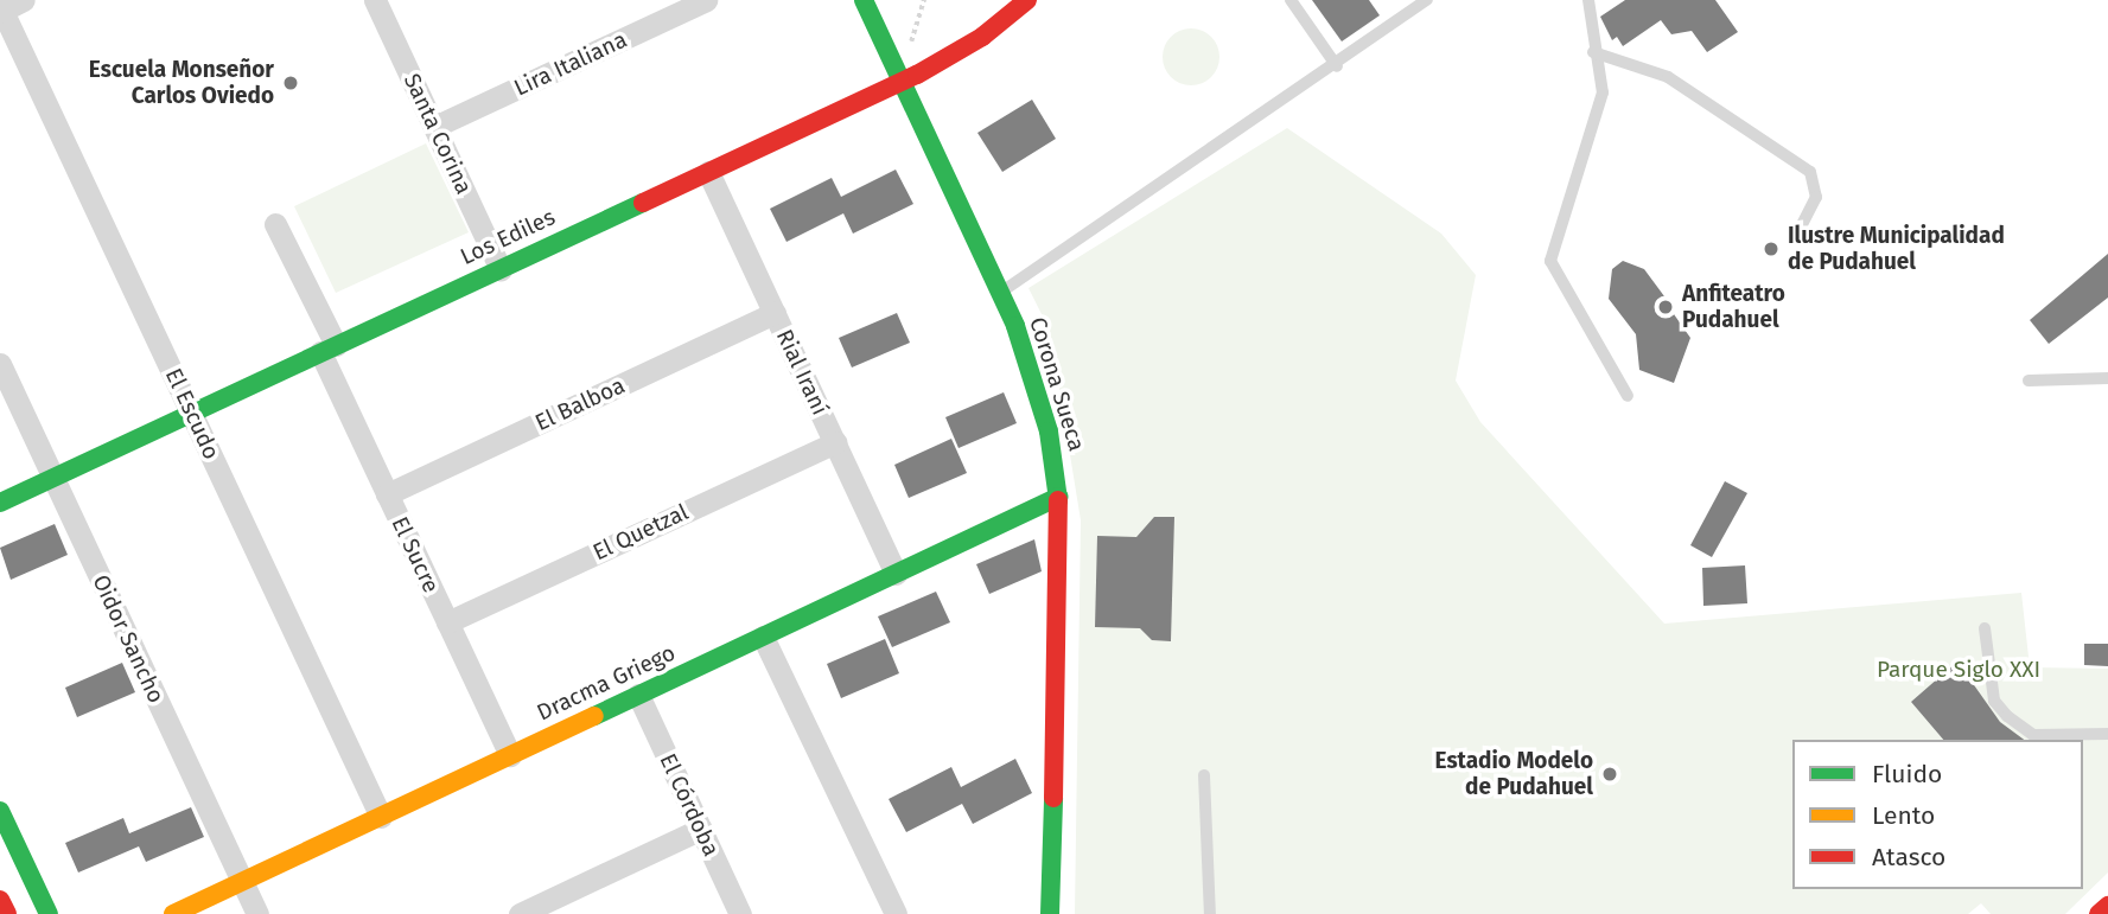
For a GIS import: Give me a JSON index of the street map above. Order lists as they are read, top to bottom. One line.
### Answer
{"streets":{"street":["Lira Italiana","Santa Corina","Los Ediles","Rial Iraní","Corona Sueca","El Balboa","El Escudo","El Quetzal","El Sucre","Oidor Sancho","Dracma Griego","El Córdoba"]},"crossings":[["Lira Italiana","Santa Corina"],["Santa Corina","Los Ediles"],["Los Ediles","Rial Iraní"],["Los Ediles","Corona Sueca"],["Los Ediles","El Escudo"],["Los Ediles","El Sucre"],["Los Ediles","Oidor Sancho"],["Rial Iraní","El Balboa"],["Rial Iraní","El Quetzal"],["Rial Iraní","Dracma Griego"],["Corona Sueca","Dracma Griego"],["El Balboa","El Sucre"],["El Escudo","Dracma Griego"],["El Quetzal","El Sucre"],["El Sucre","Dracma Griego"],["Oidor Sancho","Dracma Griego"],["Dracma Griego","El Córdoba"]],"parks":["Parque Siglo XXI"],"places":["Escuela Monseñor Carlos Oviedo","Ilustre Municipalidad de Pudahuel","Anfiteatro Pudahuel","Estadio Modelo de Pudahuel"],"legend":["Fluido","Lento","Atasco"]}
